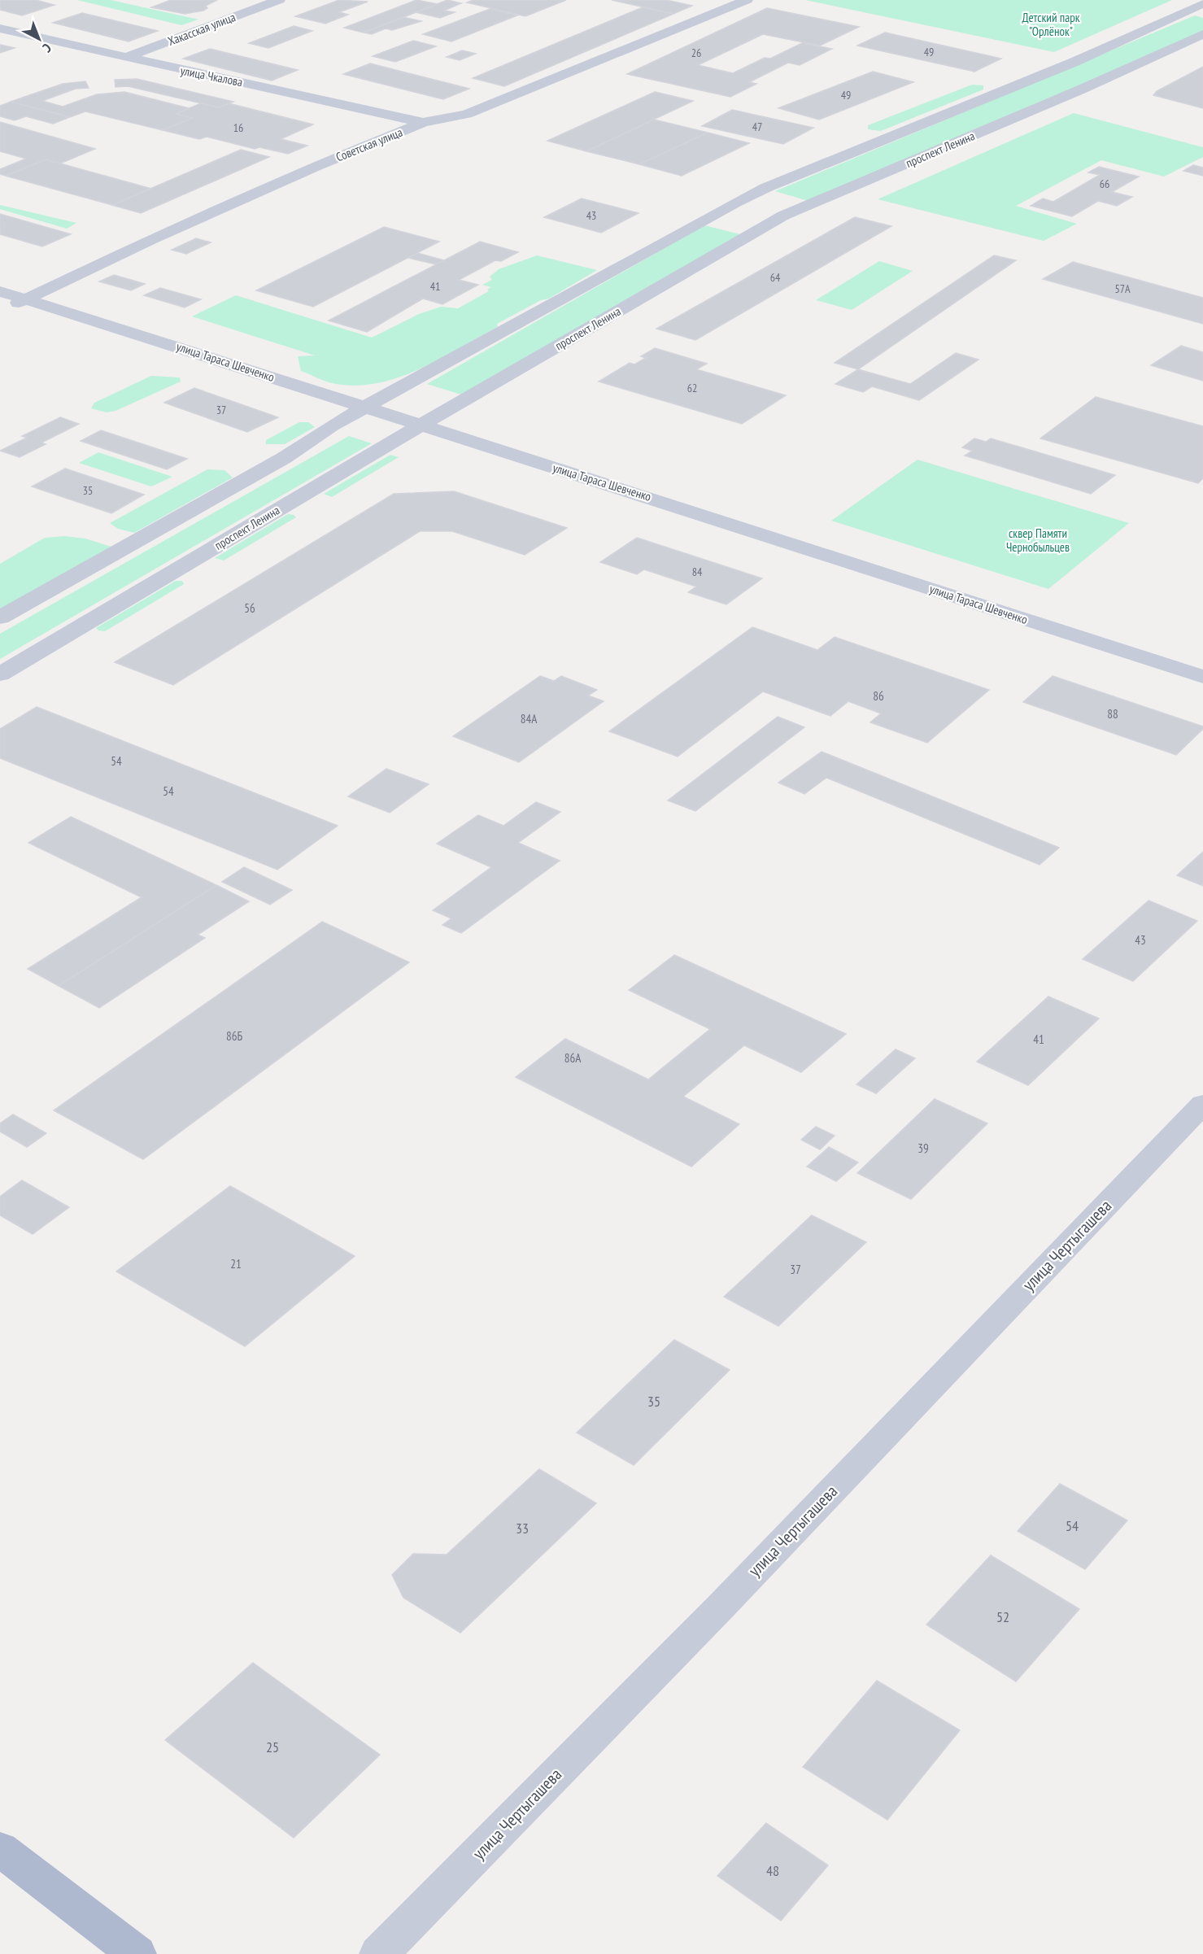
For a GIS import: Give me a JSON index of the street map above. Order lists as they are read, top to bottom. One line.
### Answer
{"streets":{"street":["Хакасская улица","улица Чкалова","Советская улица","проспект Ленина","улица Тараса Шевченко","улица Чертыгашева"]},"crossings":[["Хакасская улица","улица Чкалова"],["улица Чкалова","Советская улица"],["Советская улица","улица Тараса Шевченко"],["проспект Ленина","улица Тараса Шевченко"]],"parks":["Детский парк \"Орлёнок\"","сквер Памяти Чернобыльцев"],"house_numbers":["49","26","49","47","16","66","43","64","41","57А","62","37","35","84","56","86","88","84А","54","54","43","86Б","41","86А","39","21","37","35","54","33","52","25","48"],"north":"bottom right"}
